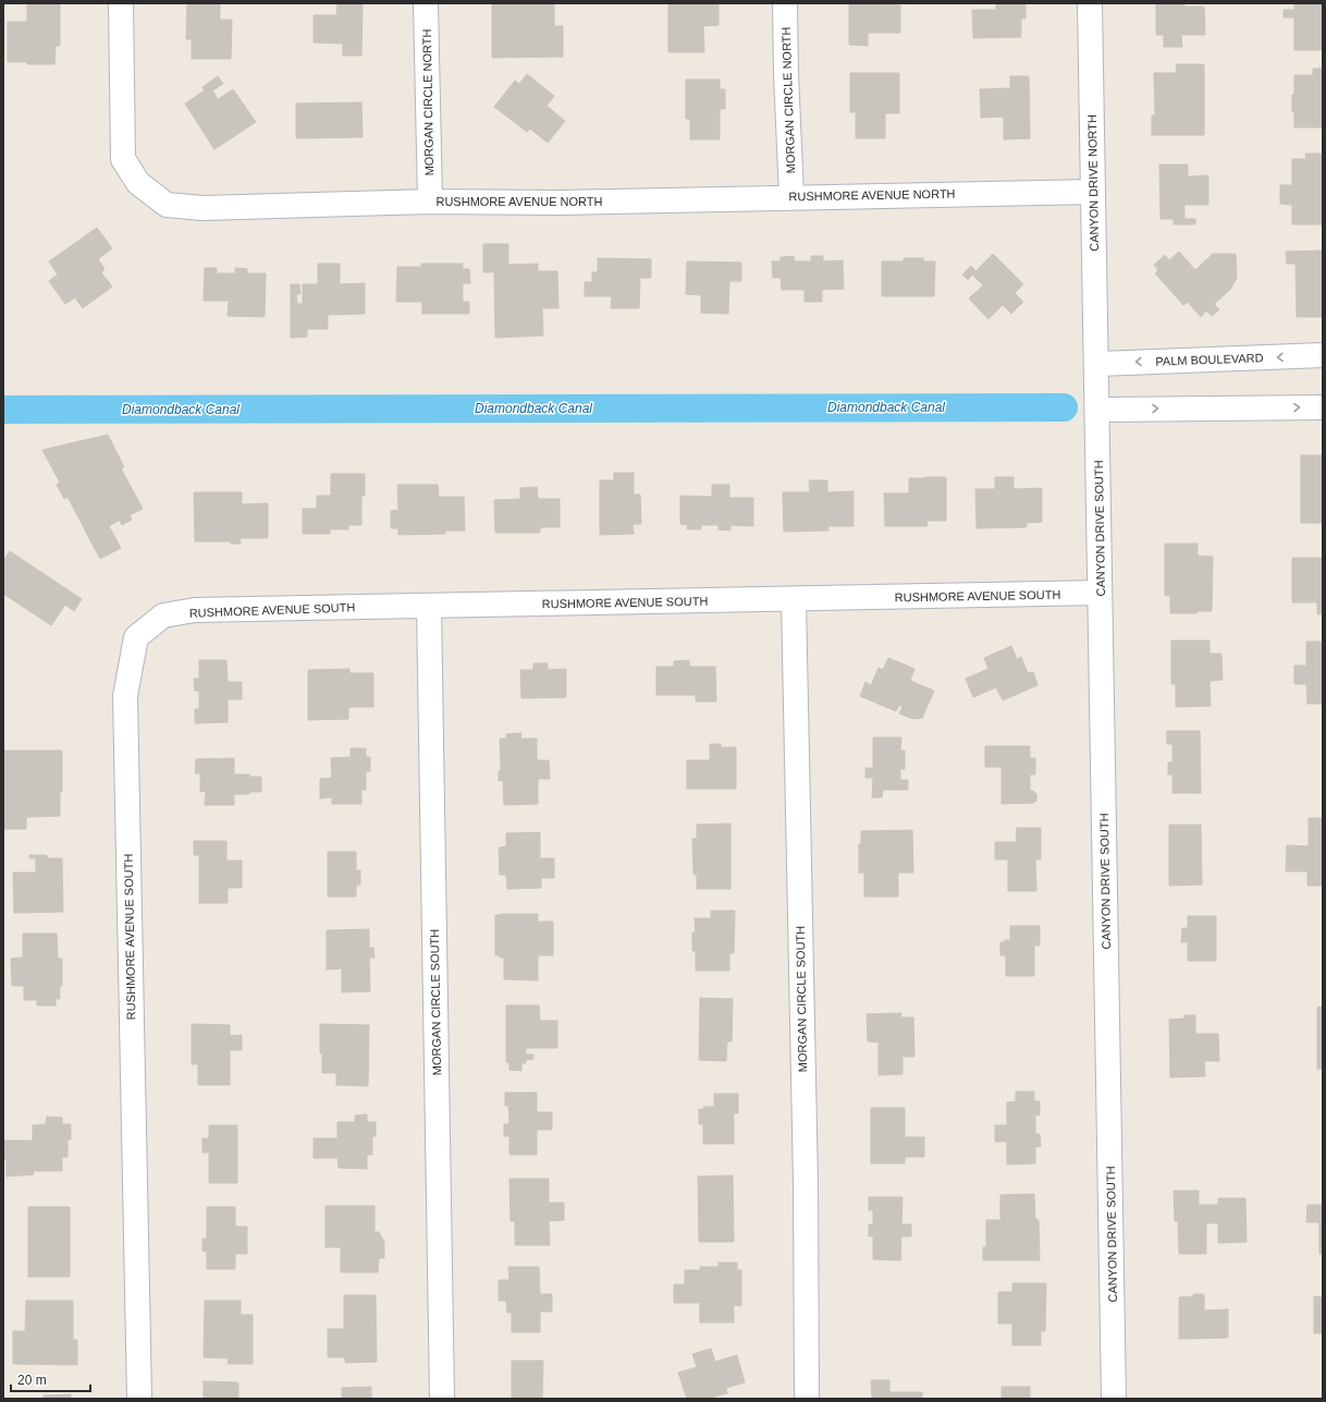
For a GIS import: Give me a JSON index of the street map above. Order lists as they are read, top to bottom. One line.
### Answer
{"streets":{"street":["MORGAN CIRCLE NORTH","CANYON DRIVE NORTH","RUSHMORE AVENUE NORTH","PALM BOULEVARD","CANYON DRIVE SOUTH","RUSHMORE AVENUE SOUTH","MORGAN CIRCLE SOUTH"]},"crossings":[["MORGAN CIRCLE NORTH","RUSHMORE AVENUE NORTH"],["CANYON DRIVE NORTH","RUSHMORE AVENUE NORTH"],["CANYON DRIVE NORTH","PALM BOULEVARD"],["CANYON DRIVE NORTH","CANYON DRIVE SOUTH"],["PALM BOULEVARD","CANYON DRIVE SOUTH"],["CANYON DRIVE SOUTH","RUSHMORE AVENUE SOUTH"],["RUSHMORE AVENUE SOUTH","MORGAN CIRCLE SOUTH"]],"water":["Diamondback Canal"],"scale_bar":"20 m"}
